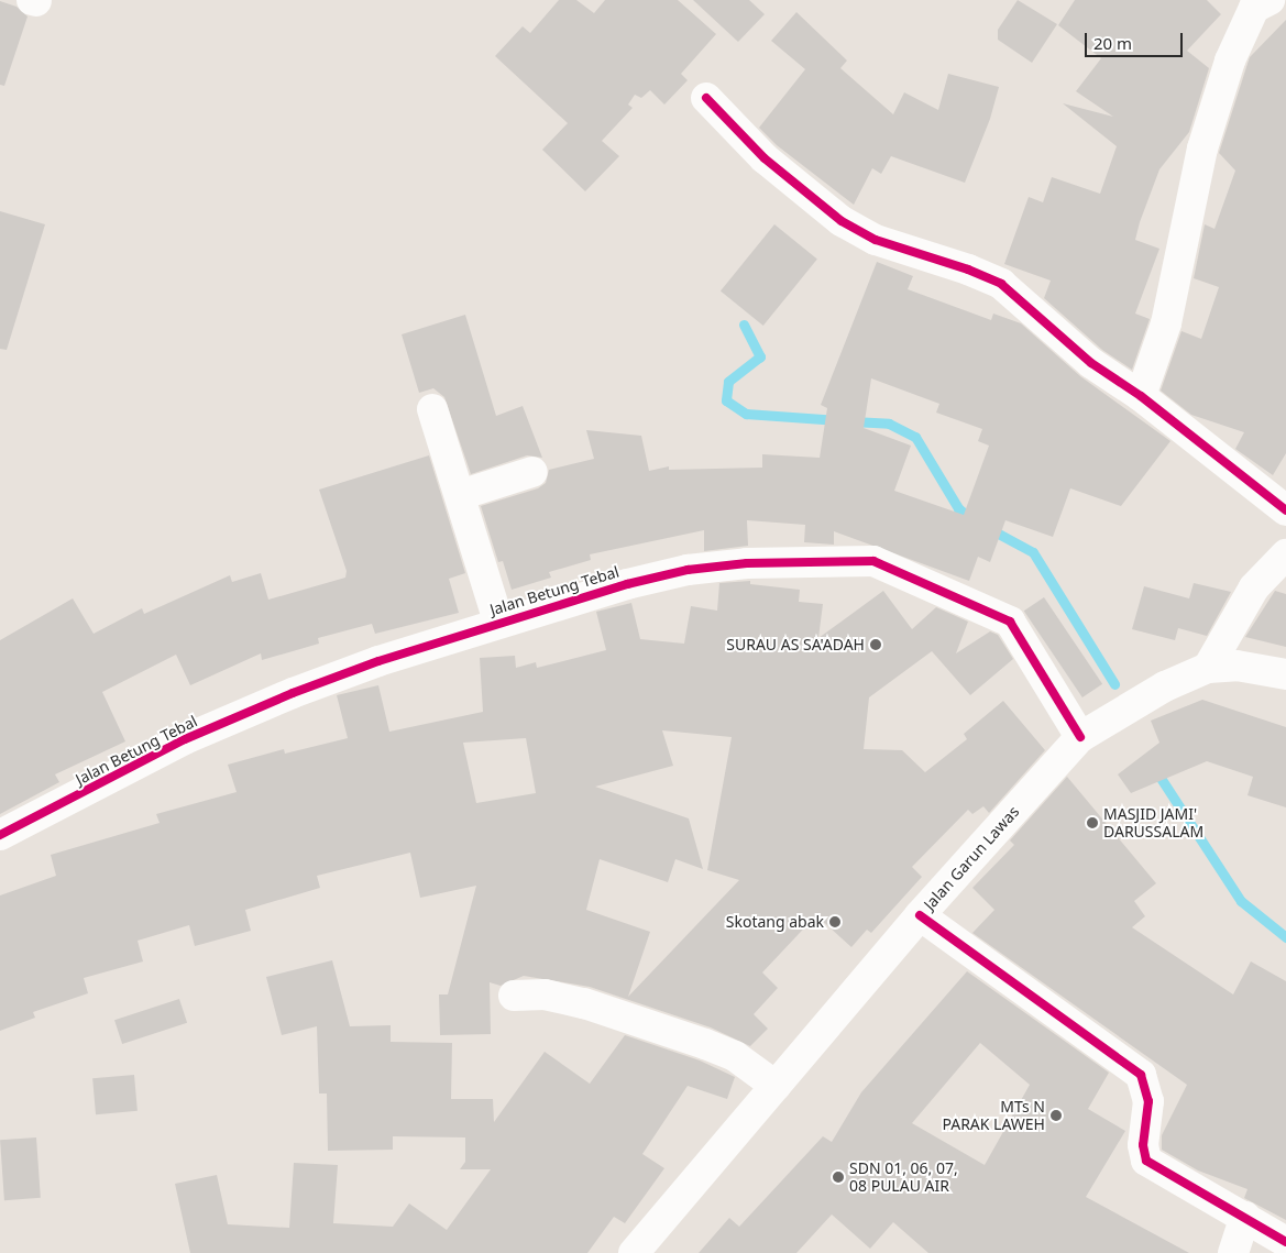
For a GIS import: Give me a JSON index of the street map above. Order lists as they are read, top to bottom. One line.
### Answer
{"streets":{"street":["Jalan Betung Tebal","Jalan Garun Lawas"]},"crossings":[["Jalan Betung Tebal","Jalan Garun Lawas"]],"places":["SURAU AS SA'ADAH","MASJID JAMI' DARUSSALAM","Skotang abak","MTs N PARAK LAWEH","SDN 01, 06, 07, 08 PULAU AIR"],"scale_bar":"20 m"}
